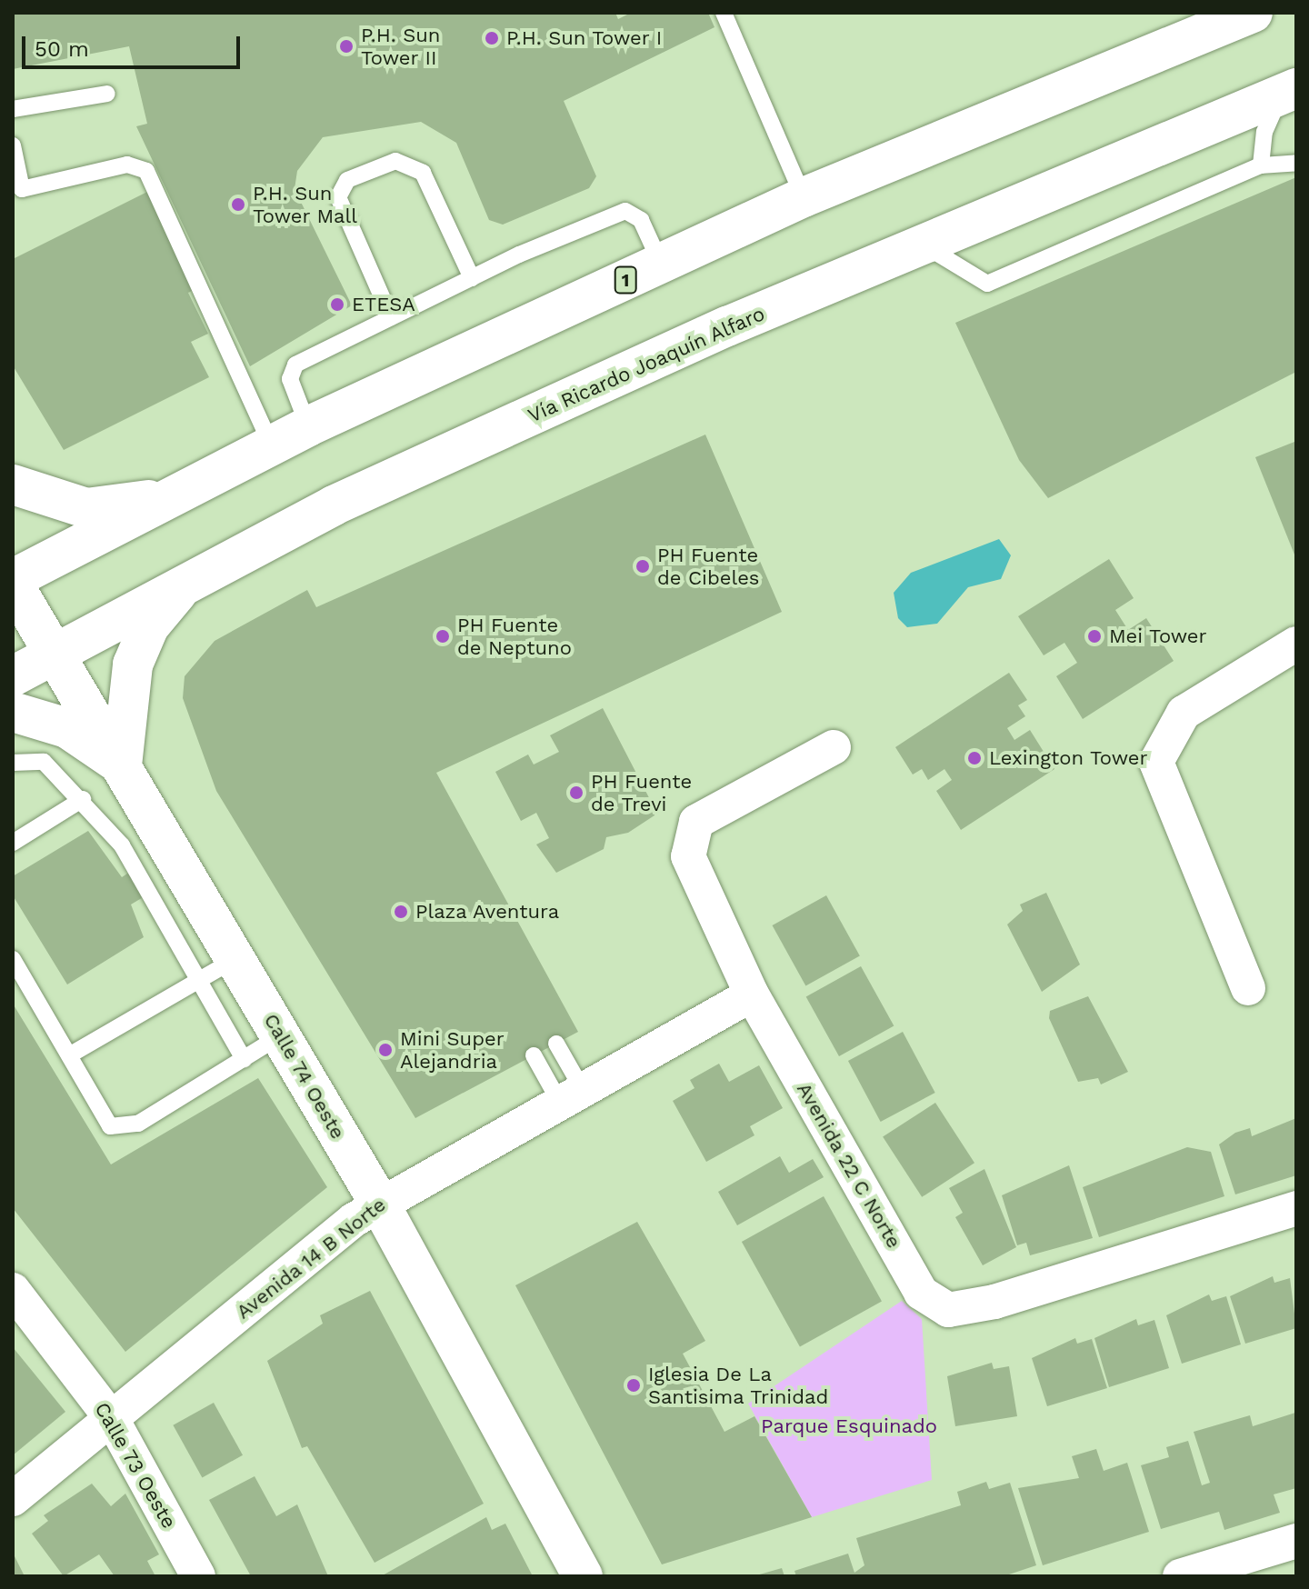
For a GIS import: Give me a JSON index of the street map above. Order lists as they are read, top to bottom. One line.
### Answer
{"streets":{"main road":["1","Vía Ricardo Joaquín Alfaro","Calle 74 Oeste"],"street":["Avenida 22 C Norte","Avenida 14 B Norte","Calle 73 Oeste"]},"crossings":[["1","Calle 74 Oeste"],["Vía Ricardo Joaquín Alfaro","Calle 74 Oeste"],["Calle 74 Oeste","Avenida 14 B Norte"],["Avenida 22 C Norte","Avenida 14 B Norte"],["Avenida 14 B Norte","Calle 73 Oeste"]],"parks":["Parque Esquinado"],"places":["P.H. Sun Tower I","P.H. Sun Tower II","P.H. Sun Tower Mall","ETESA","PH Fuente de Cibeles","PH Fuente de Neptuno","Mei Tower","Lexington Tower","PH Fuente de Trevi","Plaza Aventura","Mini Super Alejandria","Iglesia De La Santisima Trinidad"],"scale_bar":"50 m"}
